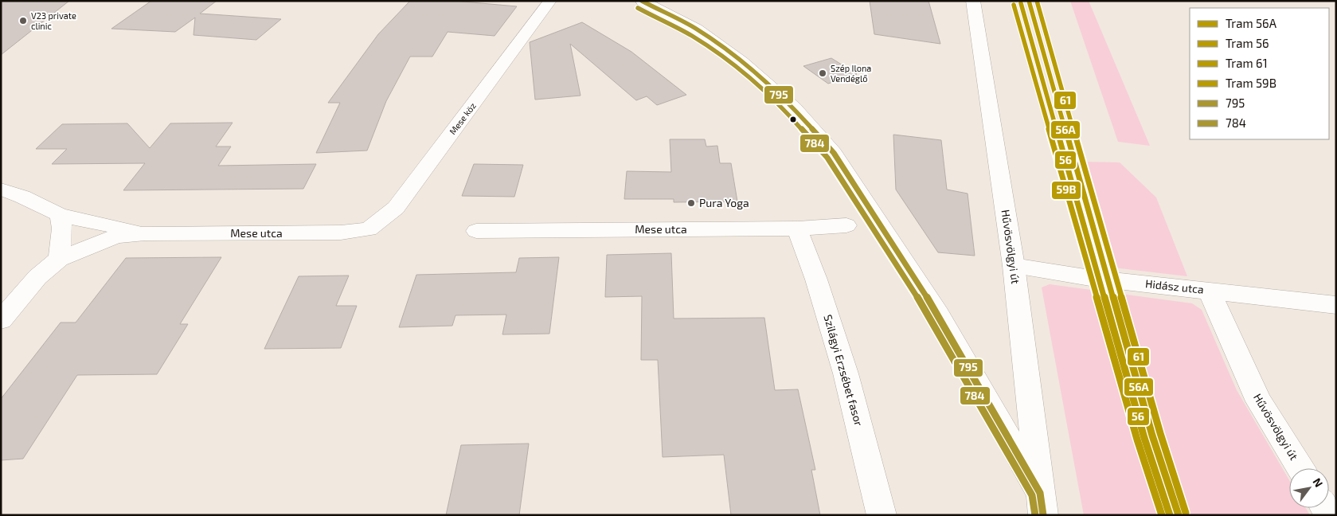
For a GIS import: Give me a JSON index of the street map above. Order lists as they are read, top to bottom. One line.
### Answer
{"streets":{"street":["Mese köz","Mese utca","Hűvösvölgyi út","Hidász utca","Szilágyi Erzsébet fasor"]},"crossings":[["Mese köz","Mese utca"],["Mese utca","Szilágyi Erzsébet fasor"],["Hűvösvölgyi út","Hidász utca"]],"places":["V23 private clinic","Szép Ilona Vendéglő","Pura Yoga"],"lines":["tram line 56A","tram line 61","transit line 795","tram line 56","tram line 59B","transit line 784"],"legend":["Tram 56A","Tram 56","Tram 61","Tram 59B","795","784"],"north":"top right"}
